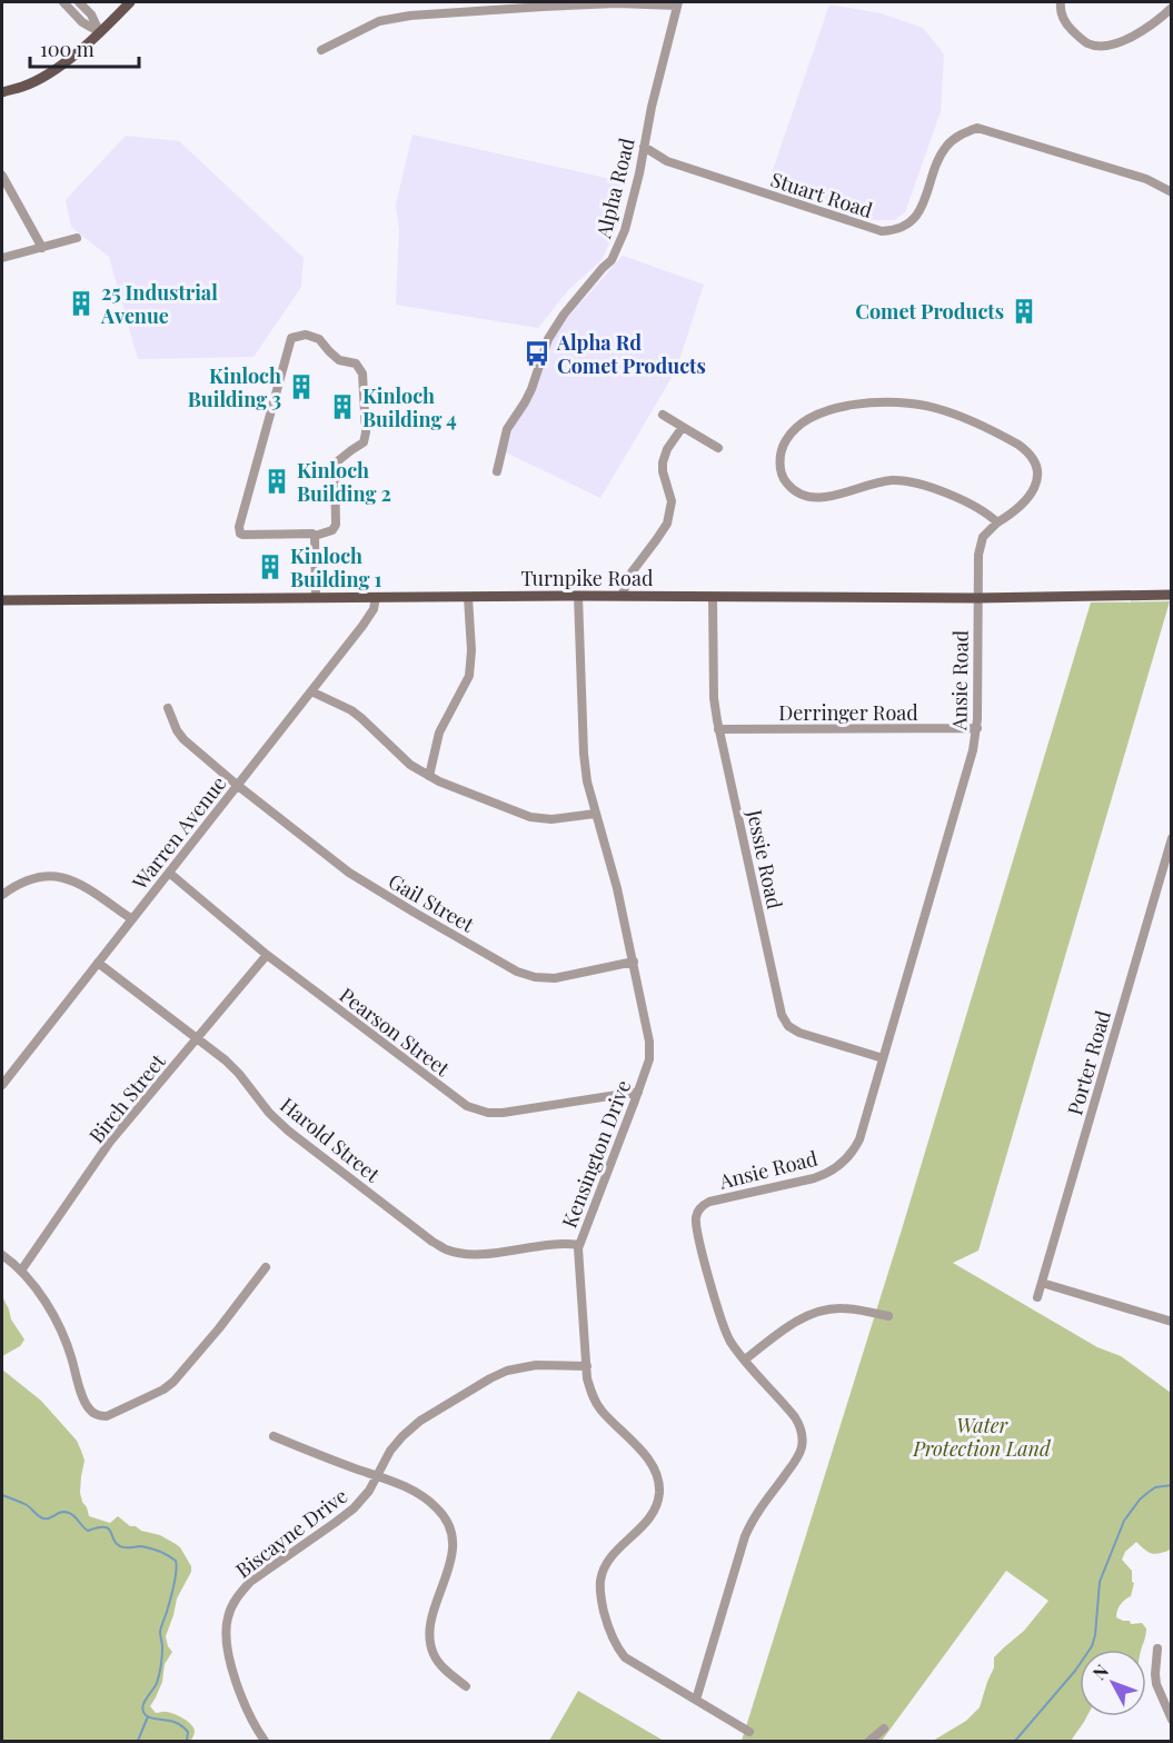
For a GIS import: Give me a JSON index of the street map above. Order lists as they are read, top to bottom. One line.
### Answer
{"streets":{"main road":["Turnpike Road"],"street":["Alpha Road","Stuart Road","Ansie Road","Derringer Road","Warren Avenue","Jessie Road","Gail Street","Pearson Street","Porter Road","Birch Street","Harold Street","Kensington Drive","Biscayne Drive"]},"crossings":[["Alpha Road","Stuart Road"],["Turnpike Road","Ansie Road"],["Turnpike Road","Warren Avenue"],["Turnpike Road","Jessie Road"],["Turnpike Road","Kensington Drive"],["Ansie Road","Derringer Road"],["Ansie Road","Jessie Road"],["Ansie Road","Kensington Drive"],["Derringer Road","Jessie Road"],["Warren Avenue","Gail Street"],["Warren Avenue","Pearson Street"],["Warren Avenue","Harold Street"],["Gail Street","Kensington Drive"],["Pearson Street","Birch Street"],["Pearson Street","Kensington Drive"],["Birch Street","Harold Street"],["Harold Street","Kensington Drive"],["Kensington Drive","Biscayne Drive"]],"parks":["Water Protection Land"],"places":{"building":["25 Industrial Avenue","Comet Products","Kinloch Building 3","Kinloch Building 4","Kinloch Building 2","Kinloch Building 1"],"bus stop":["Alpha Rd Comet Products"]},"scale_bar":"100 m","north":"top left"}
